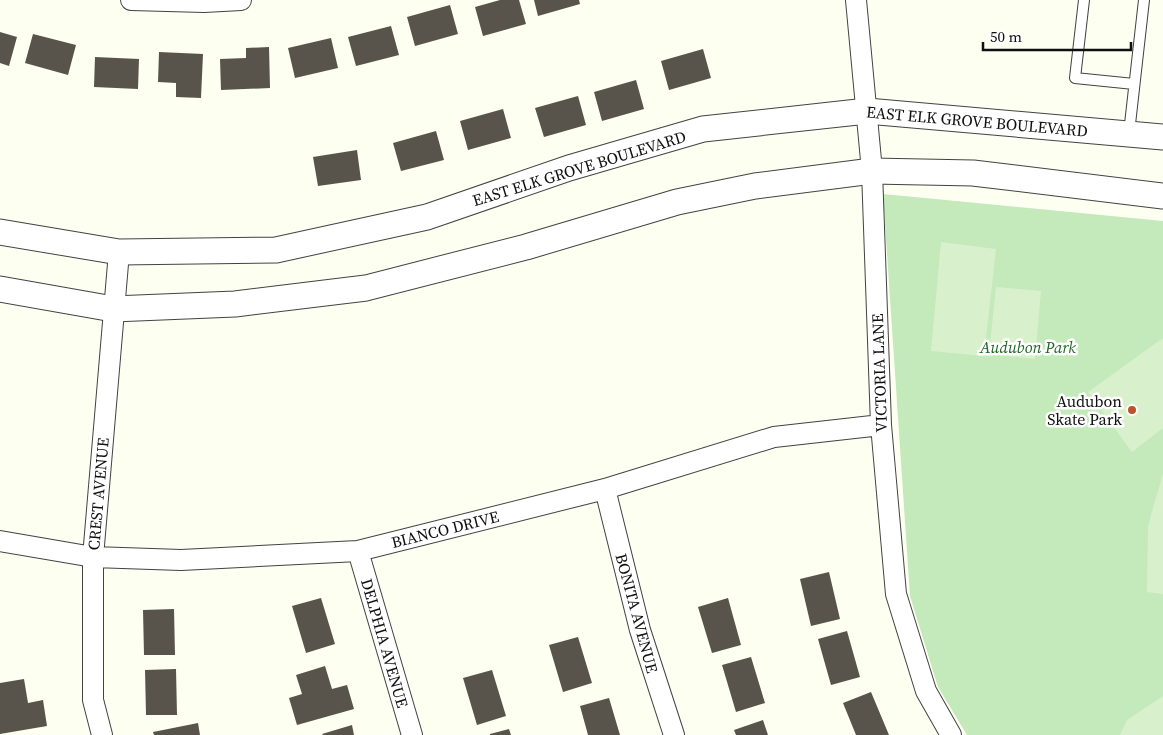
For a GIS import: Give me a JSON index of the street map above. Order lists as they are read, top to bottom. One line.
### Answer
{"streets":{"street":["EAST ELK GROVE BOULEVARD","VICTORIA LANE","CREST AVENUE","BIANCO DRIVE","BONITA AVENUE","DELPHIA AVENUE"]},"crossings":[["EAST ELK GROVE BOULEVARD","VICTORIA LANE"],["EAST ELK GROVE BOULEVARD","CREST AVENUE"],["VICTORIA LANE","BIANCO DRIVE"],["CREST AVENUE","BIANCO DRIVE"],["BIANCO DRIVE","BONITA AVENUE"],["BIANCO DRIVE","DELPHIA AVENUE"]],"parks":["Audubon Park"],"places":["Audubon Skate Park"],"scale_bar":"50 m"}
